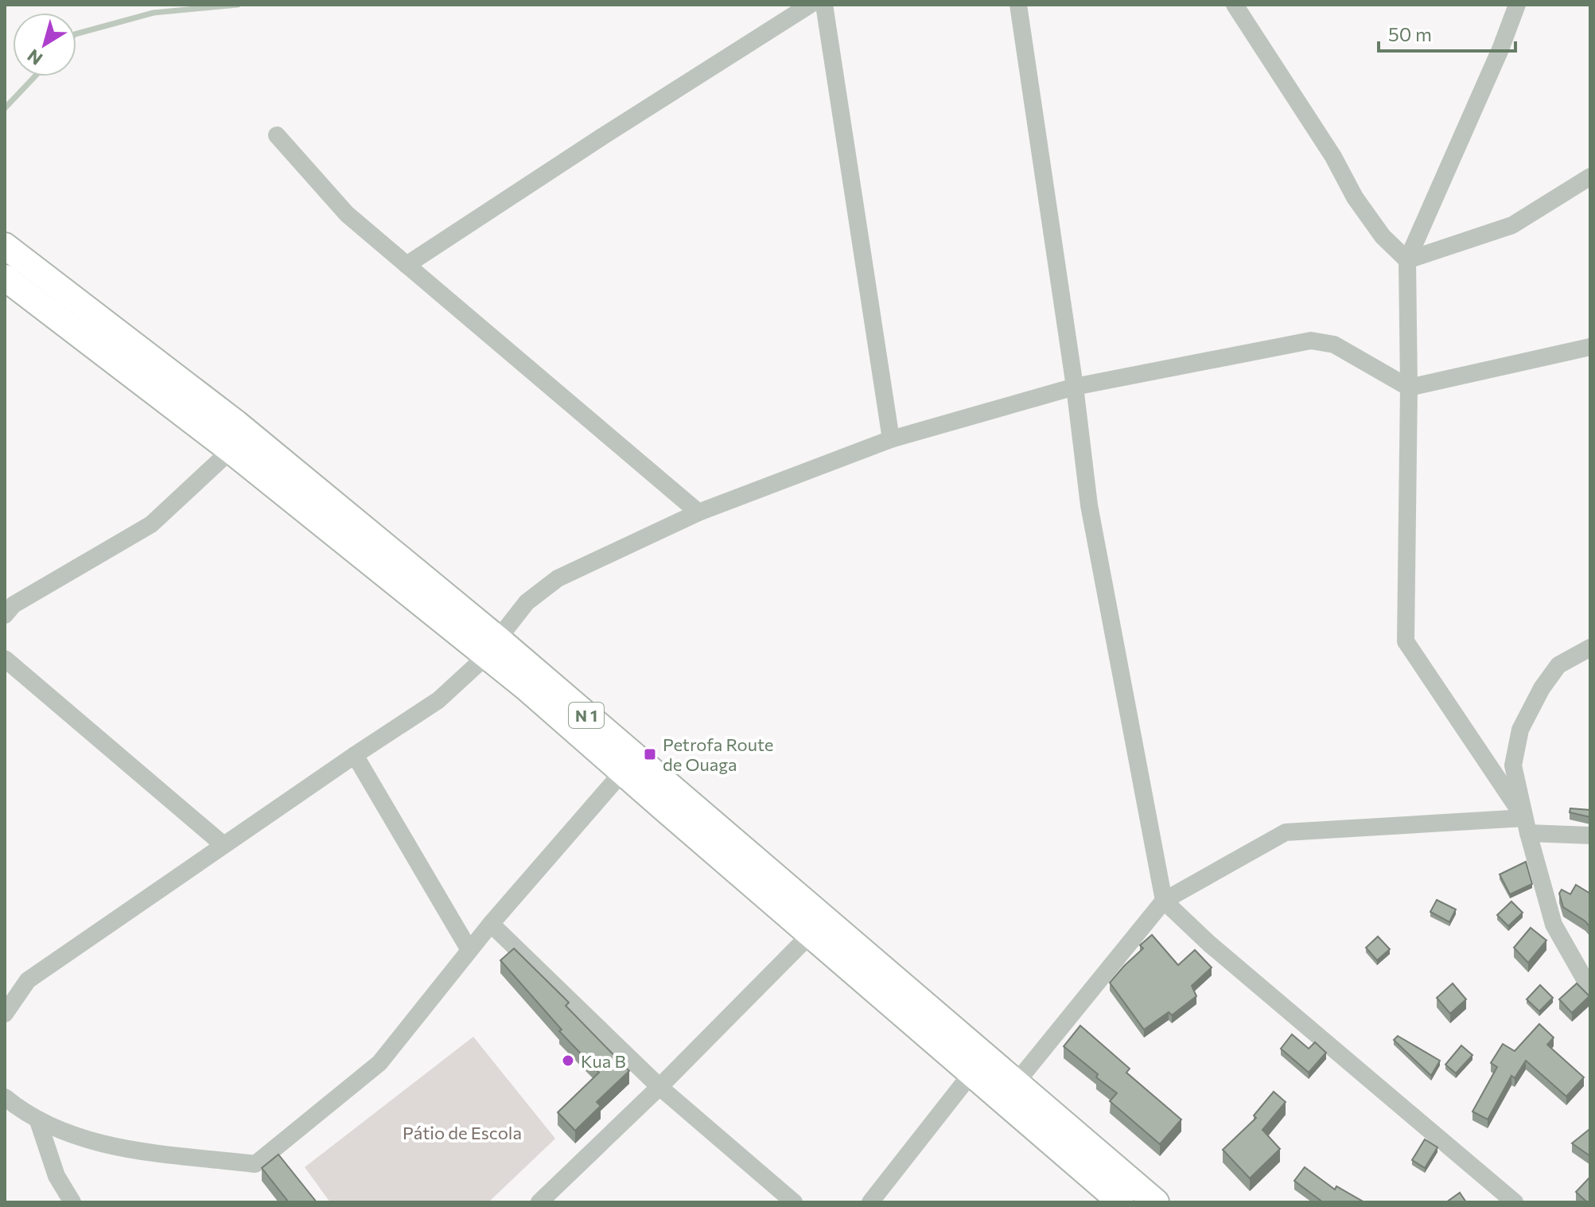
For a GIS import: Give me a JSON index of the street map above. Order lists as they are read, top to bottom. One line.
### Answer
{"streets":{"highway":["N 1"]},"parks":["Pátio de Escola"],"places":{"transit":["Petrofa Route de Ouaga"],"other":["Kua B"]},"scale_bar":"50 m","north":"bottom left"}
